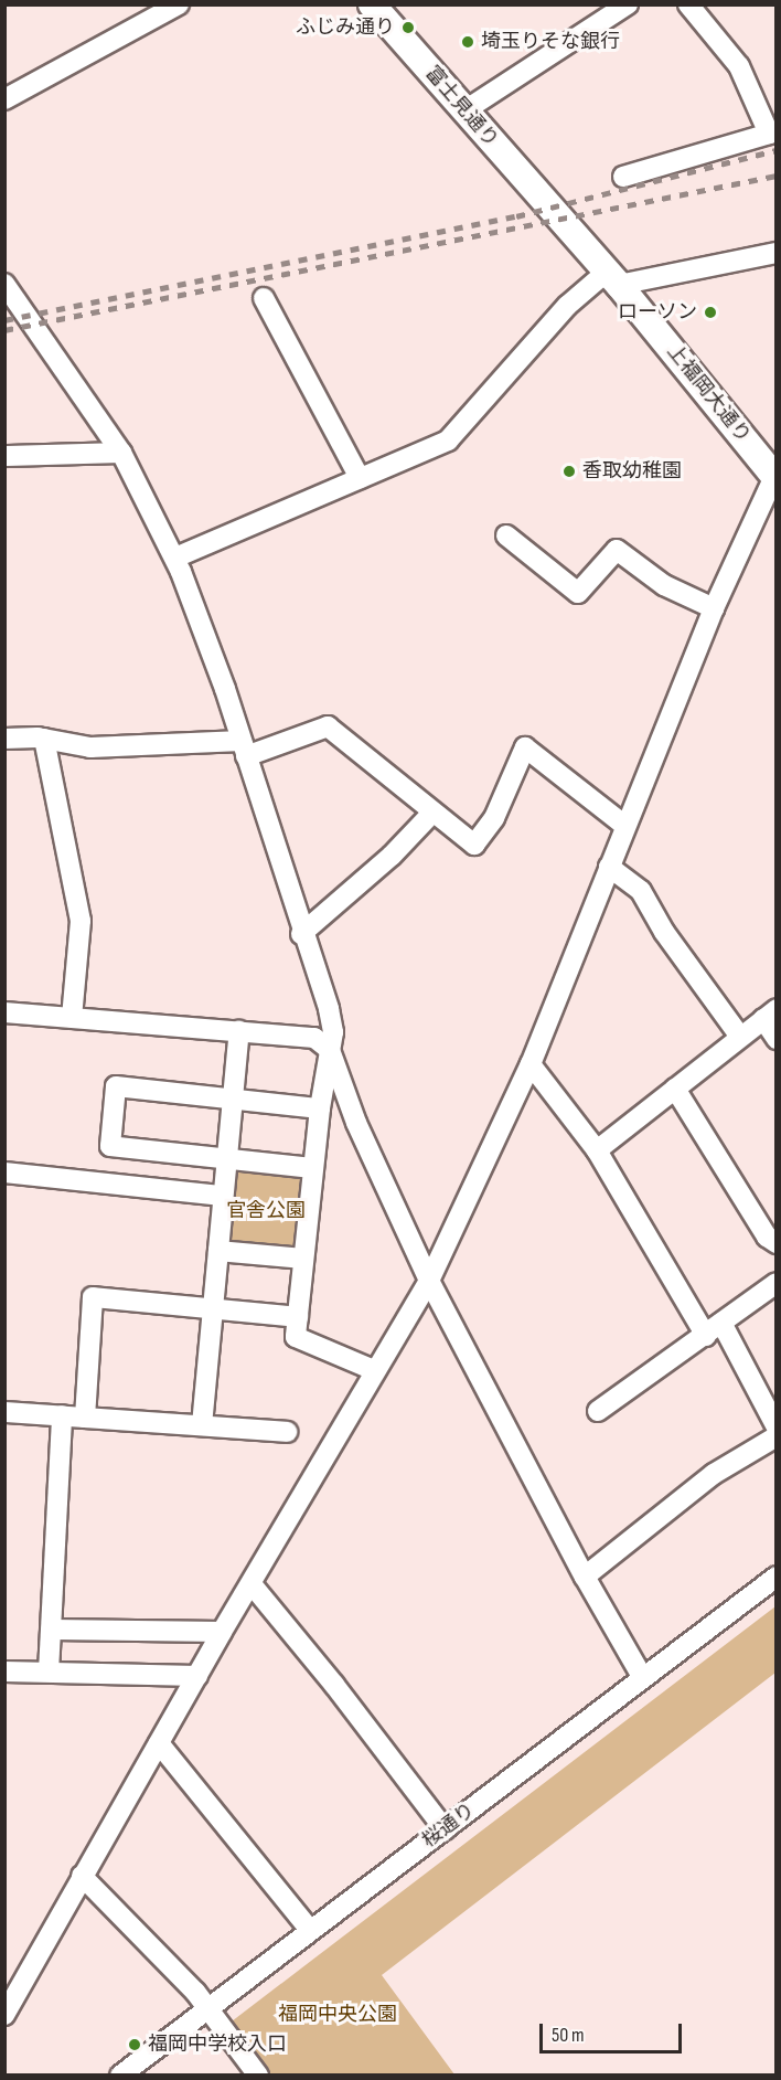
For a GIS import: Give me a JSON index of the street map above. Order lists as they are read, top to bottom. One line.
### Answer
{"streets":{"main road":["富士見通り","上福岡大通り"],"street":["桜通り"]},"crossings":[["富士見通り","上福岡大通り"]],"parks":["官舎公園","福岡中央公園"],"places":["ふじみ通り","埼玉りそな銀行","ローソン","香取幼稚園","福岡中学校入口"],"scale_bar":"50 m"}
